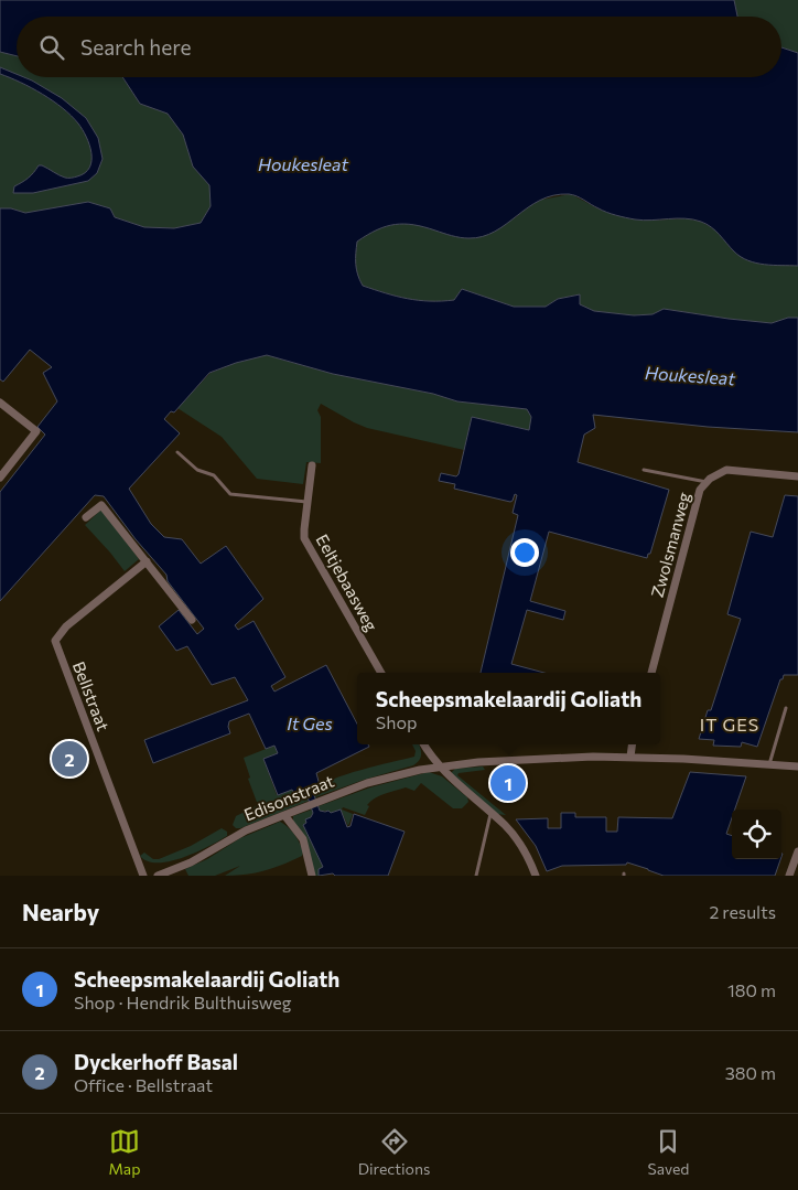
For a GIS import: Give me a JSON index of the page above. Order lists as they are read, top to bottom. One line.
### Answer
{"streets":{"street":["Zwolsmanweg","Eeltjebaasweg","Bellstraat","Edisonstraat"]},"districts":["IT GES"],"water":["Houkesleat","It Ges"],"page":{"search":"Search here","popup":["Scheepsmakelaardij Goliath","Shop"],"pins":["2","1"],"heading":["Nearby","2 results"],"list":[{"mark":"1","name":"Scheepsmakelaardij Goliath","note":"Shop · Hendrik Bulthuisweg","value":"180 m"},{"mark":"2","name":"Dyckerhoff Basal","note":"Office · Bellstraat","value":"380 m"}],"nav":["Map","Directions","Saved"]}}
